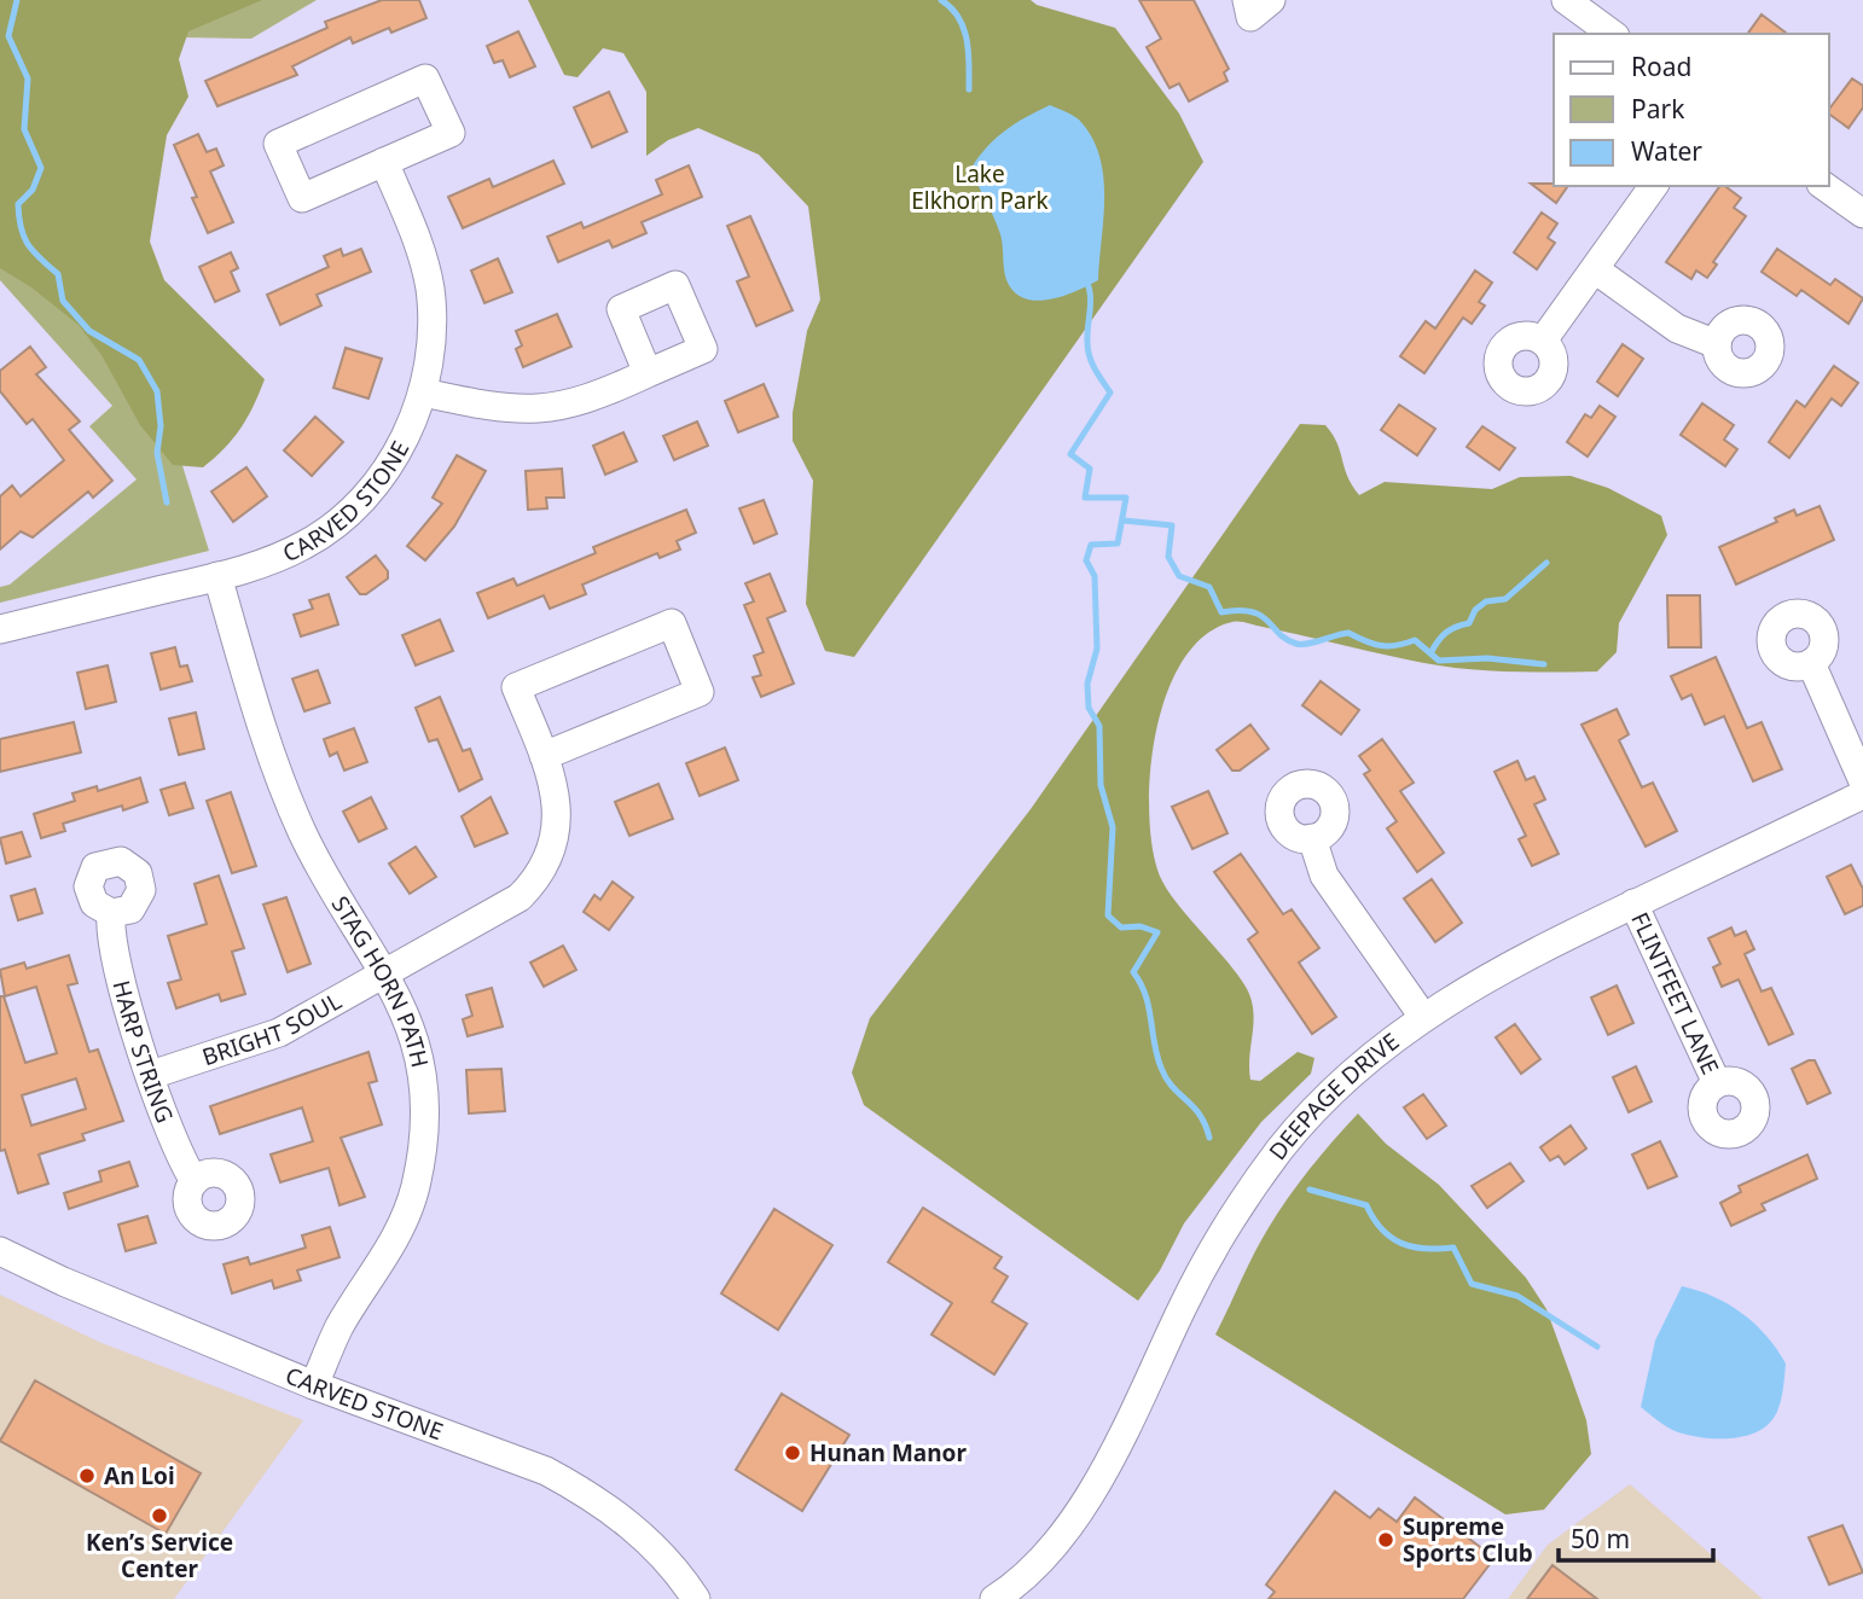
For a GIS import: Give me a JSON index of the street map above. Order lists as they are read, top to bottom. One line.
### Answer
{"streets":{"street":["CARVED STONE","STAG HORN PATH","FLINTFEET LANE","BRIGHT SOUL","HARP STRING","DEEPAGE DRIVE"]},"crossings":[["CARVED STONE","STAG HORN PATH"],["STAG HORN PATH","BRIGHT SOUL"],["FLINTFEET LANE","DEEPAGE DRIVE"],["BRIGHT SOUL","HARP STRING"]],"parks":["Lake Elkhorn Park"],"places":["Hunan Manor","An Loi","Ken’s Service Center","Supreme Sports Club"],"legend":["Road","Park","Water"],"scale_bar":"50 m"}
